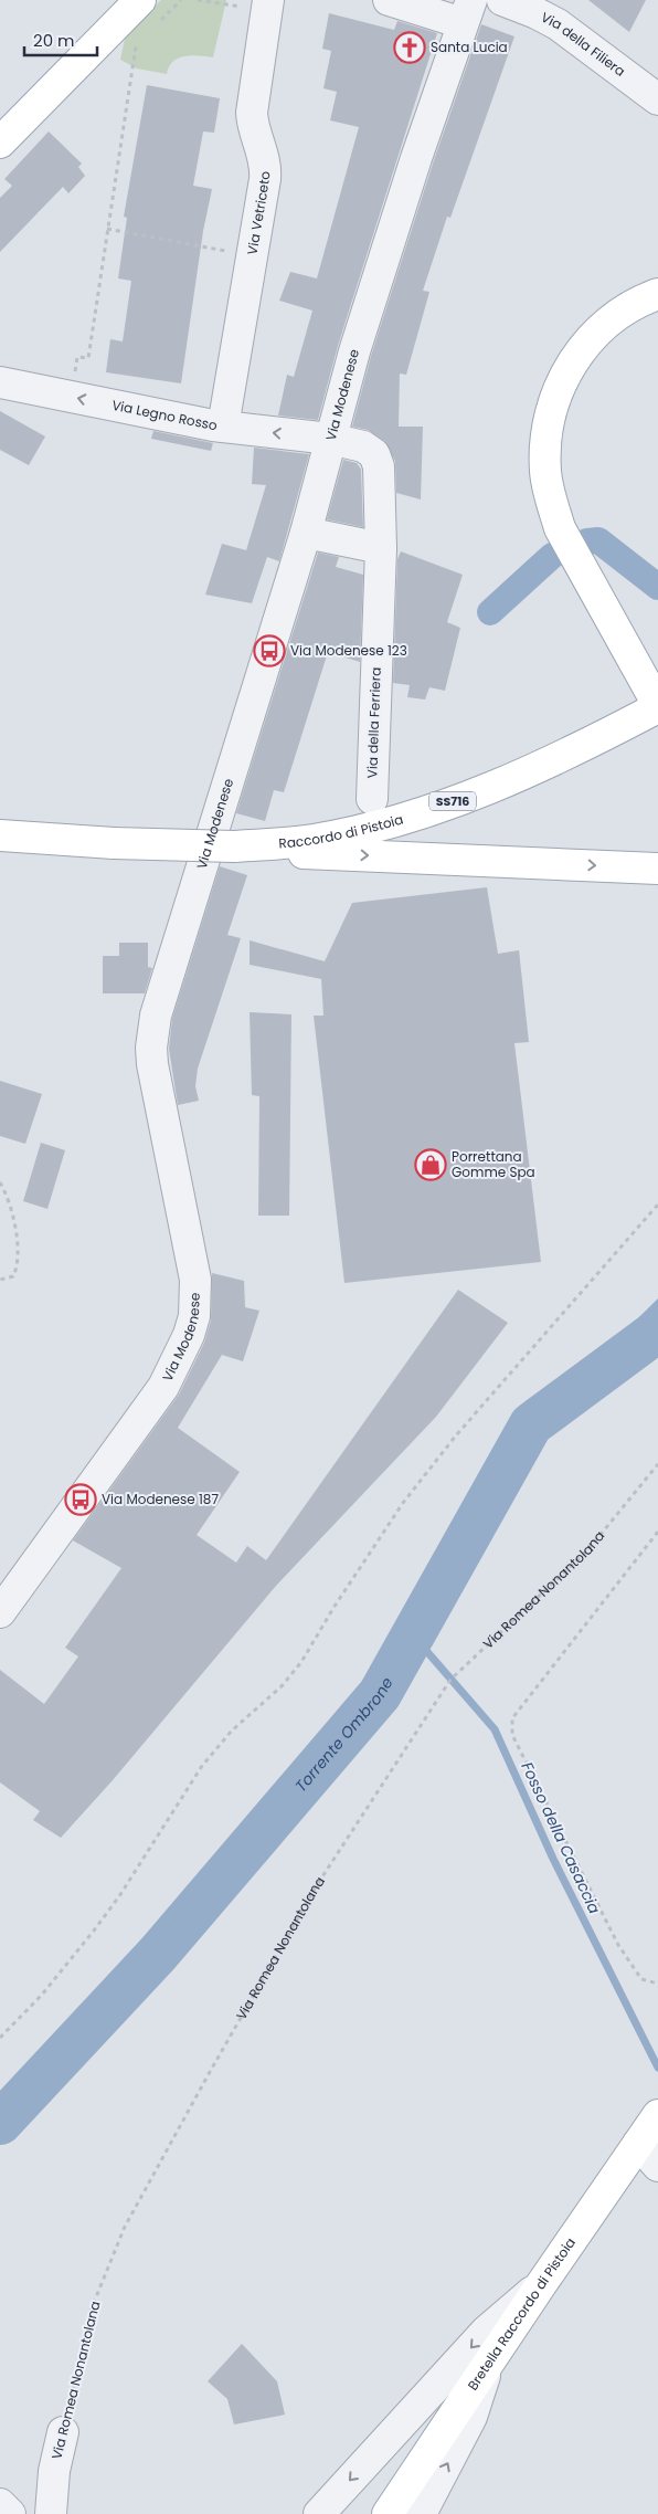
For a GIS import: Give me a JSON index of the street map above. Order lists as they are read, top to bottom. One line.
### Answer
{"streets":{"main road":["SS716","Raccordo di Pistoia","Bretella Raccordo di Pistoia"],"street":["Via della Filiera","Via Vetriceto","Via Modenese","Via Legno Rosso","Via della Ferriera","Via Romea Nonantolana"]},"crossings":[["Via Vetriceto","Via Legno Rosso"],["Via Modenese","Via Legno Rosso"],["Via Modenese","Via della Ferriera"],["Via Legno Rosso","Via della Ferriera"]],"one_way":["Via Legno Rosso"],"water":["Torrente Ombrone","Fosso della Casaccia"],"places":{"church":["Santa Lucia"],"bus stop":["Via Modenese 123","Via Modenese 187"],"shop":["Porrettana Gomme Spa"]},"scale_bar":"20 m"}
